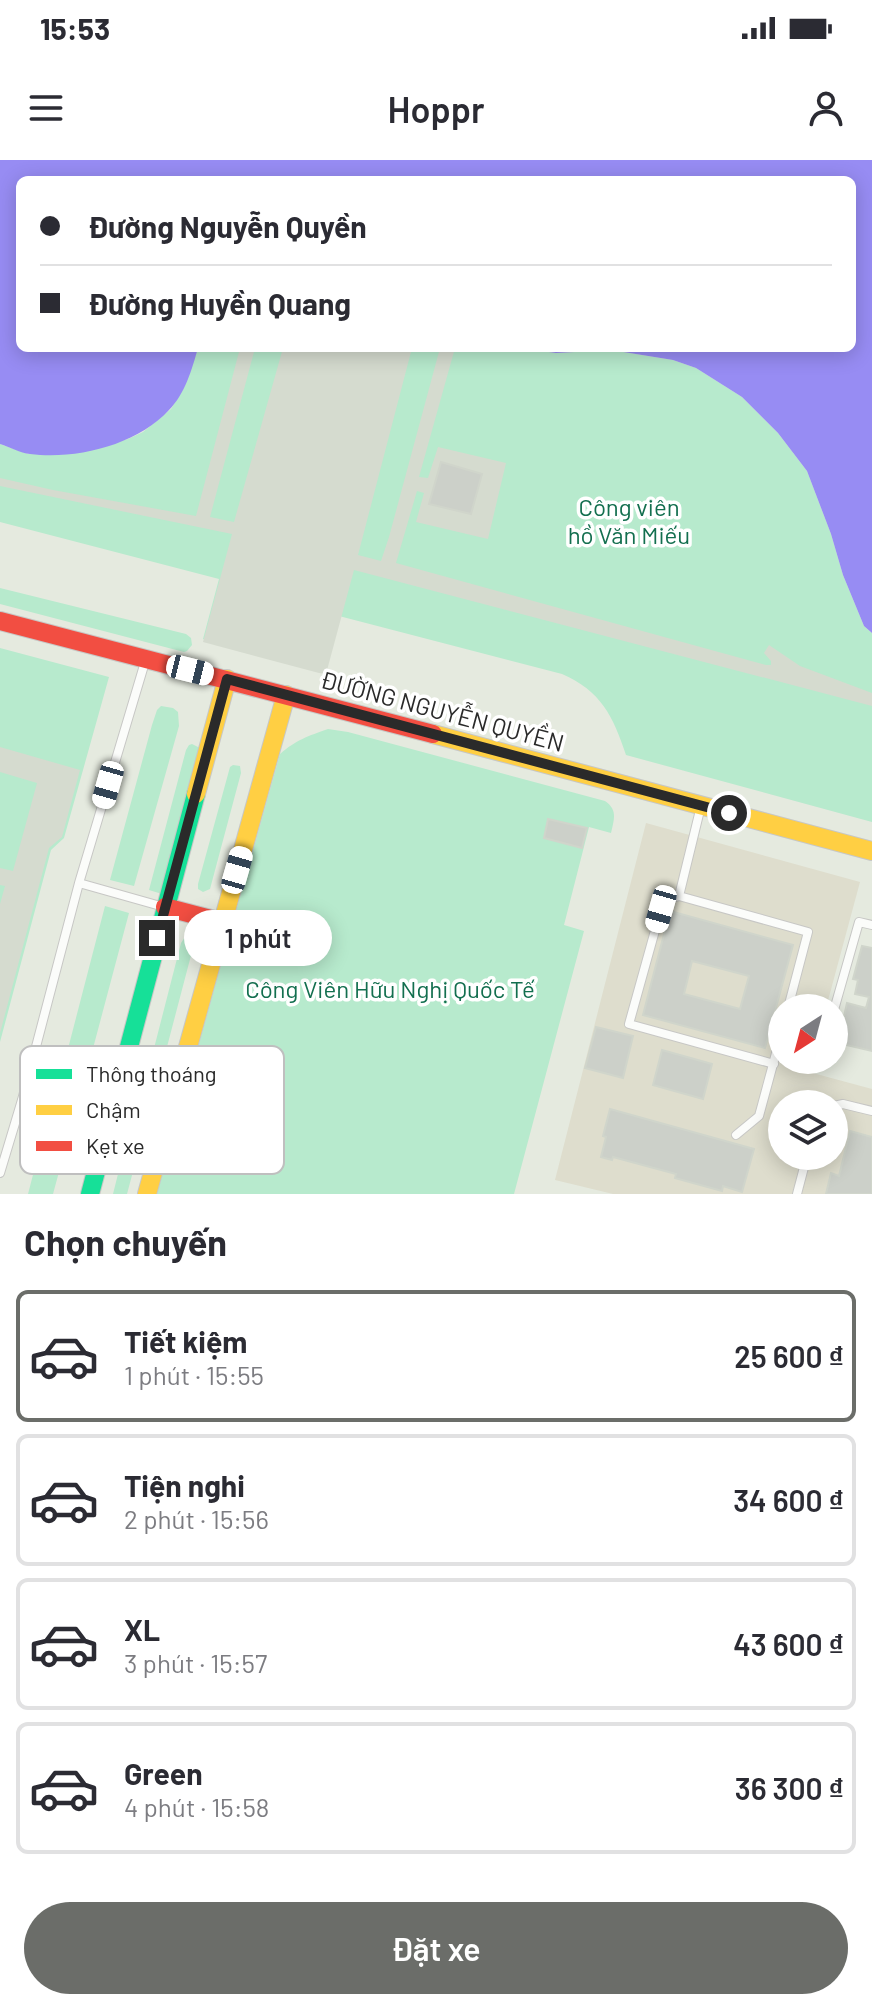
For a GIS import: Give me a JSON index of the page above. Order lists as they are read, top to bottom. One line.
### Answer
{"streets":{"street":["ĐƯỜNG NGUYỄN QUYỀN"]},"parks":["Công viên hồ Văn Miếu","Công Viên Hữu Nghị Quốc Tế"],"legend":["Thông thoáng","Chậm","Kẹt xe"],"north":"bottom left","page":{"status":"15:53","header":"Hoppr","banner":["Đường Nguyễn Quyền","Đường Huyền Quang"],"bubble":"1 phút","heading":"Chọn chuyến","list":[{"name":"Tiết kiệm","note":"1 phút · 15:55","value":"25 600 ₫"},{"name":"Tiện nghi","note":"2 phút · 15:56","value":"34 600 ₫"},{"name":"XL","note":"3 phút · 15:57","value":"43 600 ₫"},{"name":"Green","note":"4 phút · 15:58","value":"36 300 ₫"}],"buttons":"Đặt xe"}}
